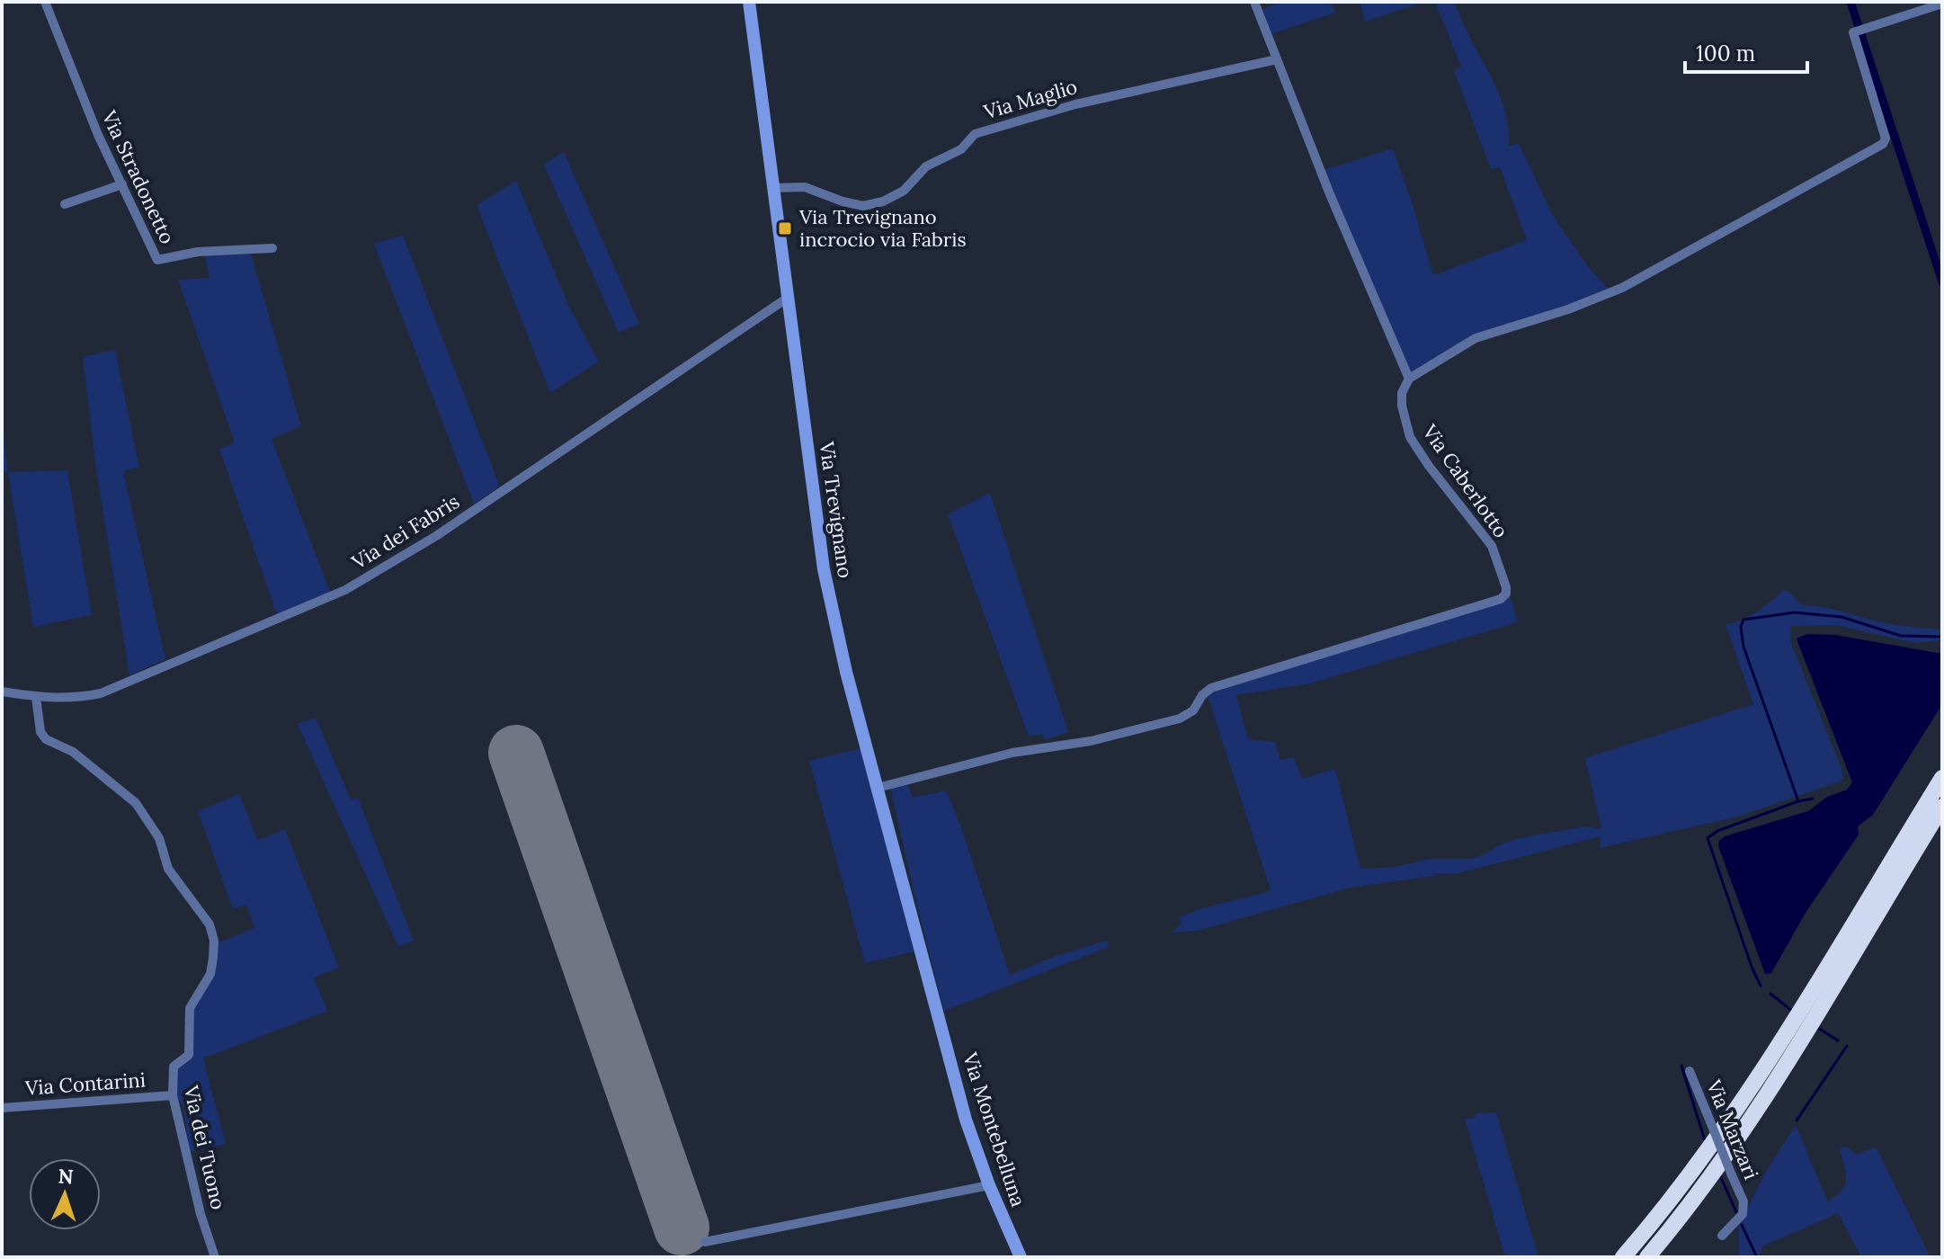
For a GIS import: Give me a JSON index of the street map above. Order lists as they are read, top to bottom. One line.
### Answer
{"streets":{"main road":["Via Trevignano","Via Montebelluna"],"street":["Via Maglio","Via Stradonetto","Via Caberlotto","Via dei Fabris","Via Contarini","Via Marzari","Via dei Tuono"]},"crossings":[["Via Maglio","Via Trevignano"],["Via Caberlotto","Via Trevignano"],["Via Trevignano","Via dei Fabris"],["Via Trevignano","Via Montebelluna"],["Via dei Fabris","Via dei Tuono"],["Via Contarini","Via dei Tuono"]],"places":{"transit":["Via Trevignano incrocio via Fabris"]},"scale_bar":"100 m","north":"top"}
